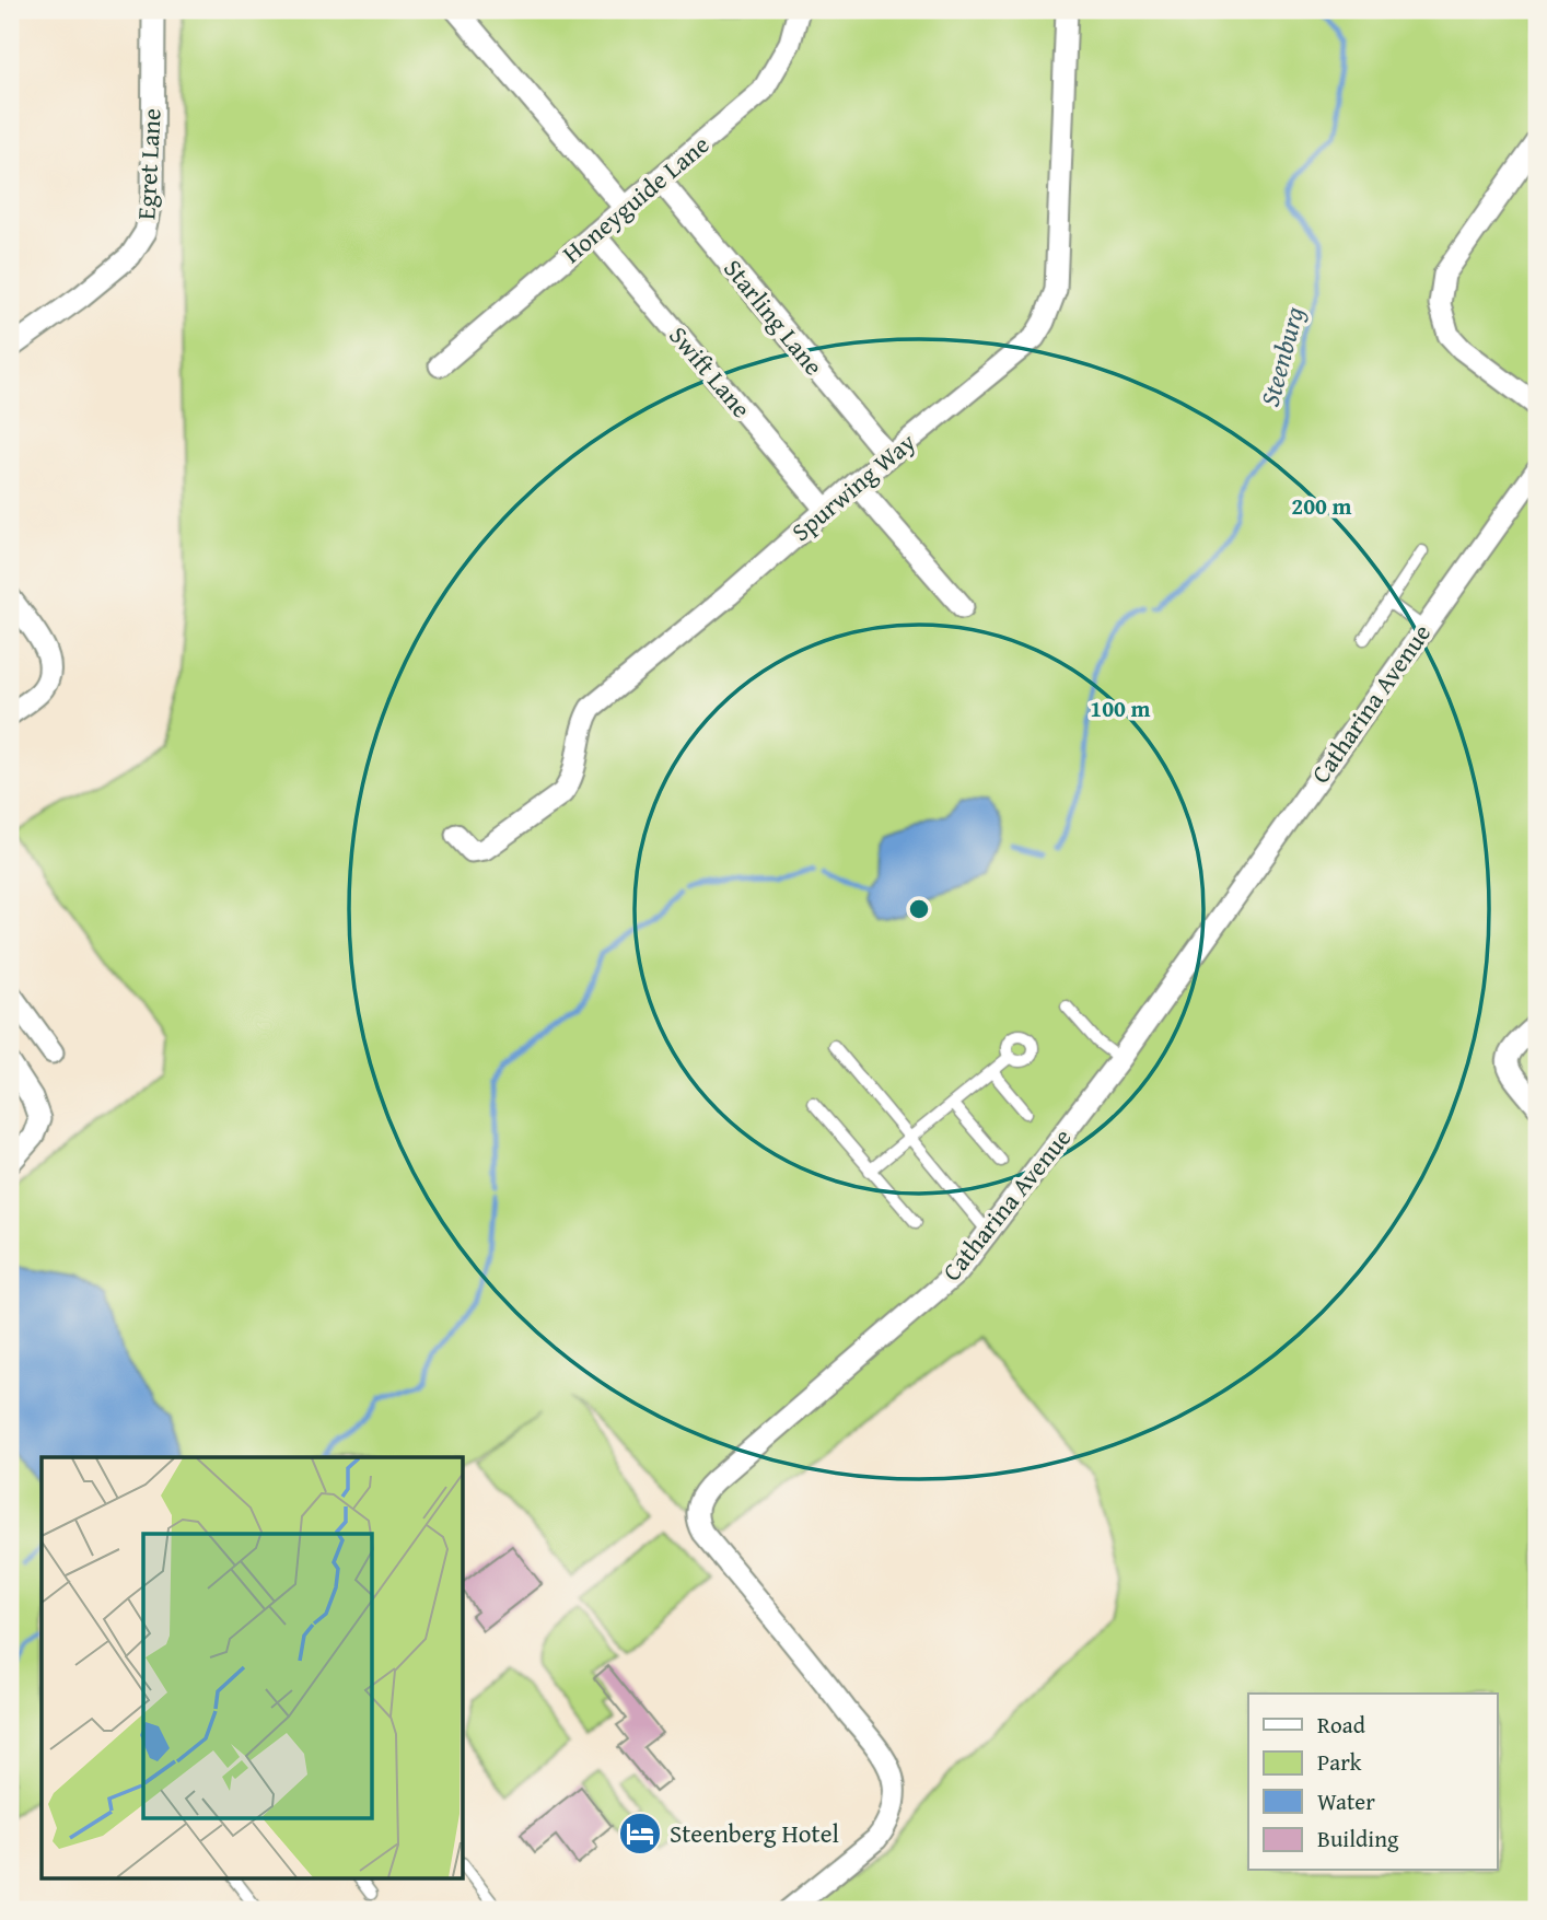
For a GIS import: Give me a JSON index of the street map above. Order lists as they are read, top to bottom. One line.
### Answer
{"streets":{"street":["Egret Lane","Honeyguide Lane","Starling Lane","Swift Lane","Spurwing Way","Catharina Avenue"]},"crossings":[["Honeyguide Lane","Starling Lane"],["Honeyguide Lane","Swift Lane"],["Starling Lane","Spurwing Way"],["Swift Lane","Spurwing Way"]],"water":["Steenburg"],"places":{"hotel":["Steenberg Hotel"]},"legend":["Road","Park","Water","Building"],"rings":["200 m","100 m"]}
